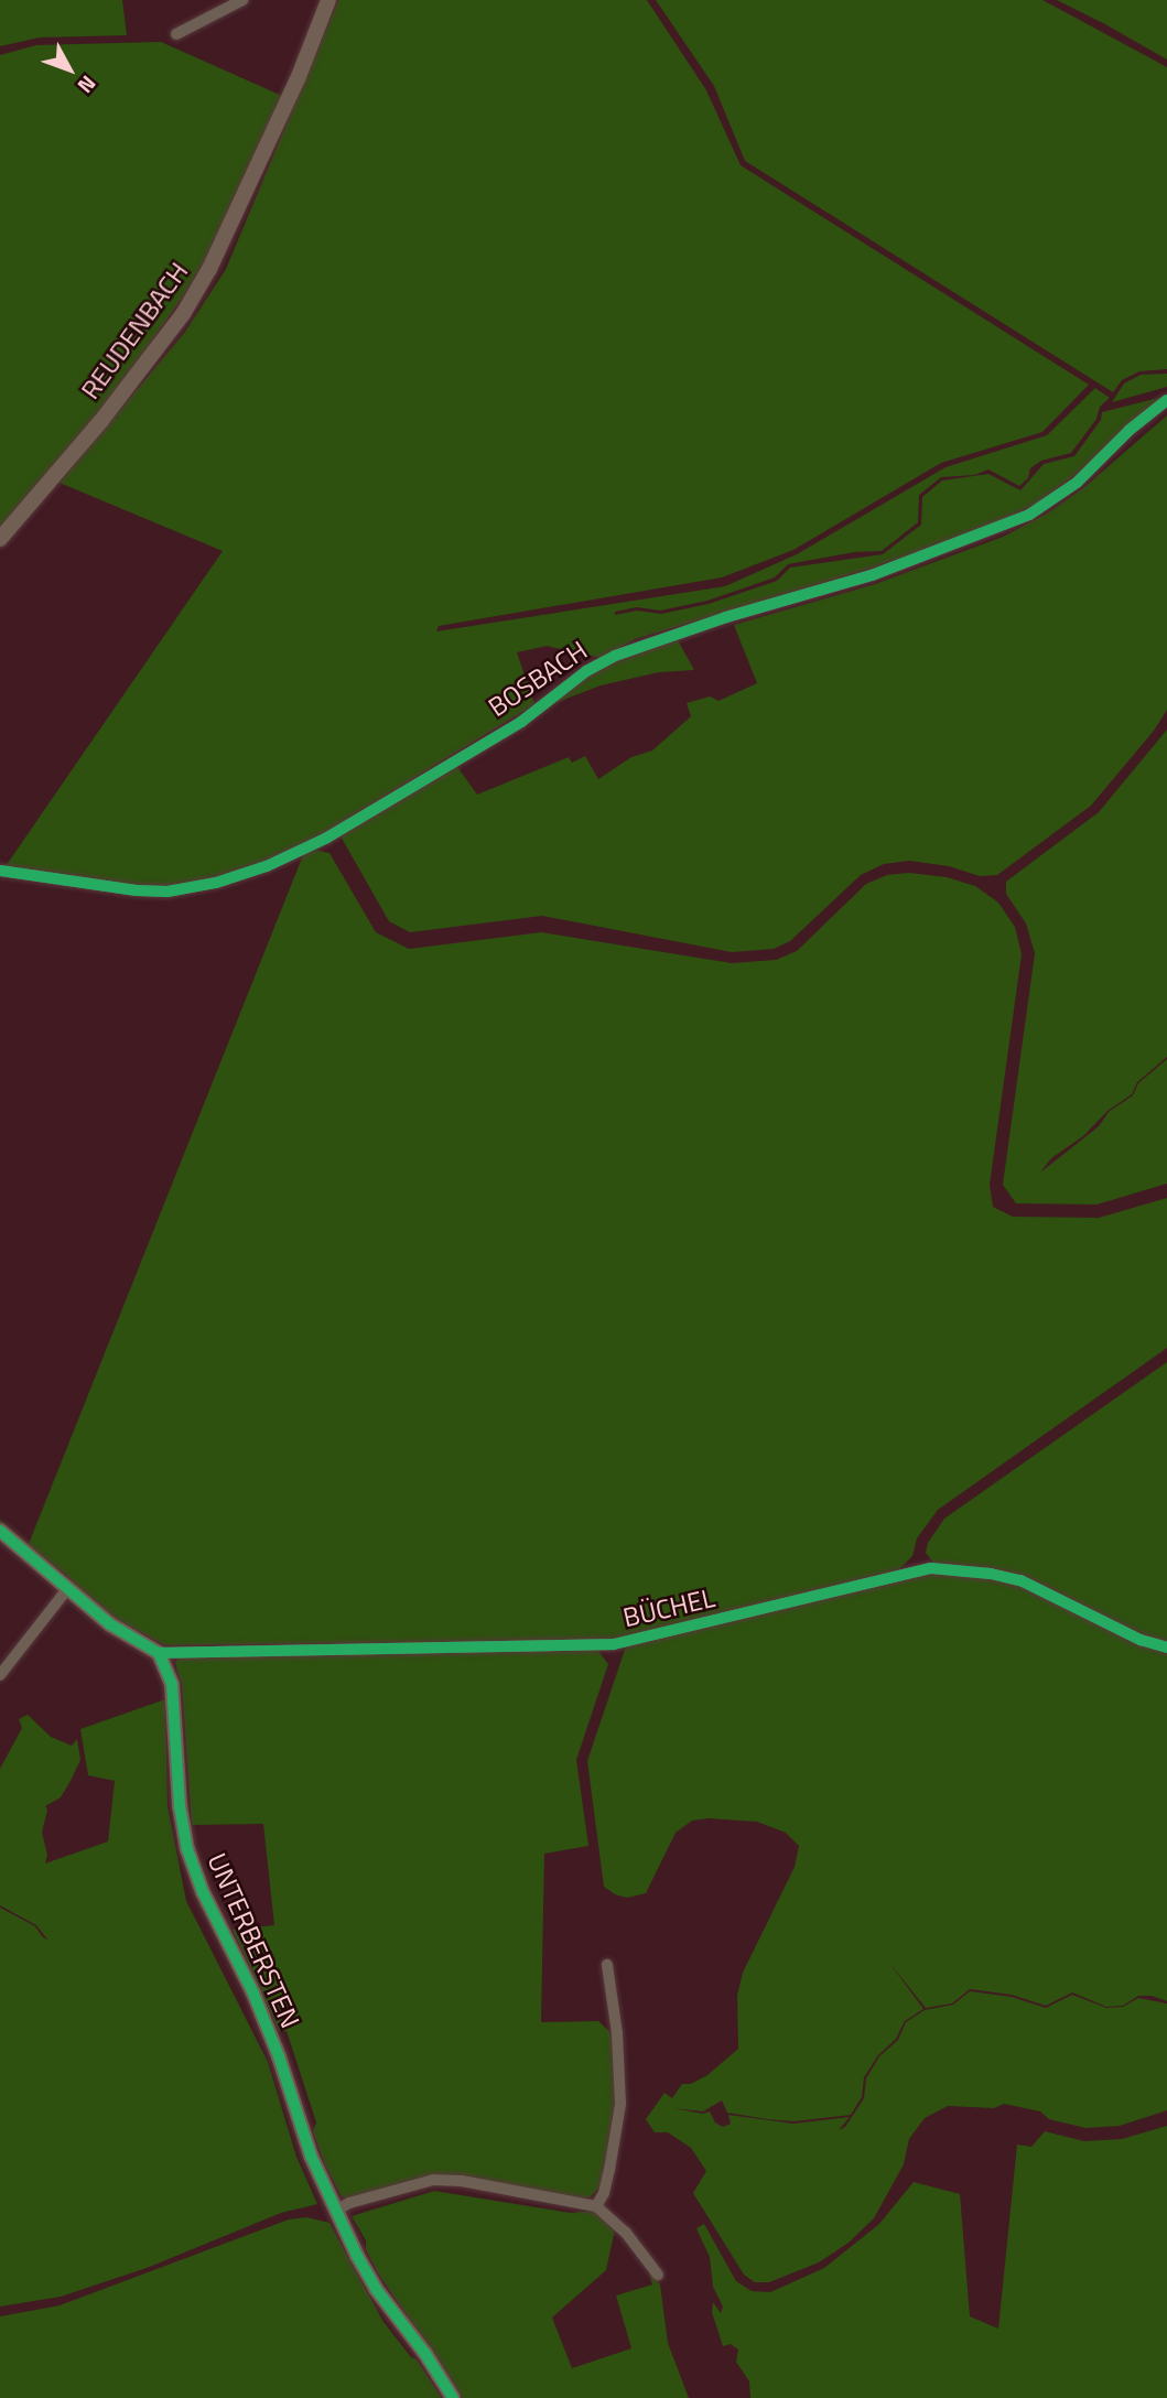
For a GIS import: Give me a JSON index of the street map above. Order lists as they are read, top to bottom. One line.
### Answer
{"streets":{"street":["REUDENBACH","BOSBACH","BÜCHEL","UNTERBERSTEN"]},"crossings":[["BÜCHEL","UNTERBERSTEN"]],"north":"bottom right"}
